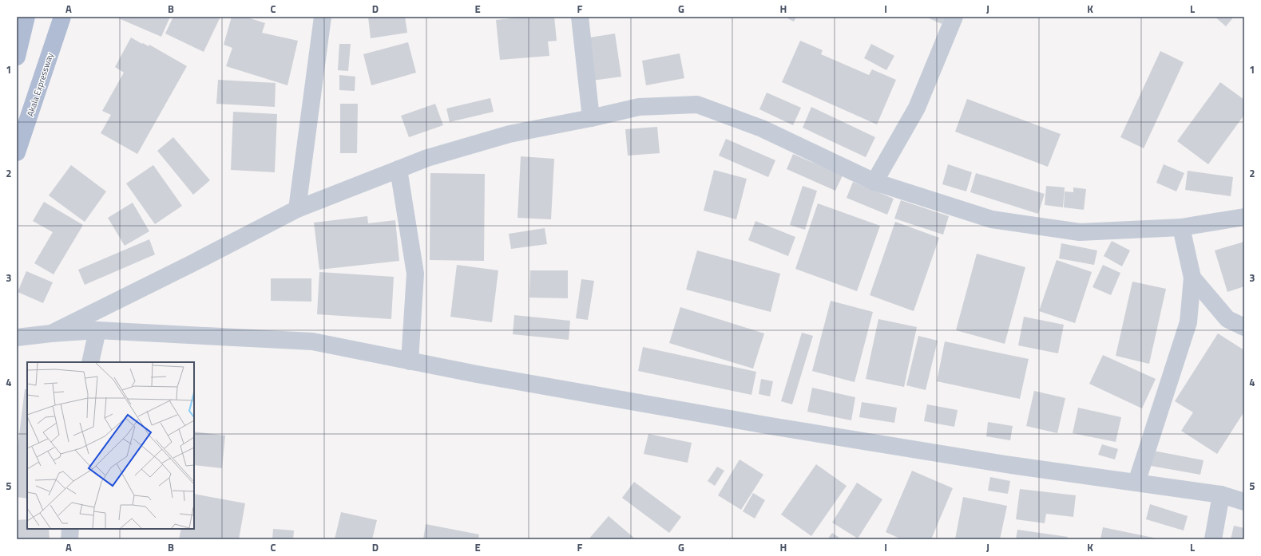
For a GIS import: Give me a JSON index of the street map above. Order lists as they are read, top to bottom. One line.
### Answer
{"streets":{"main road":["Akala Expressway"]},"grid":{"columns":["A","B","C","D","E","F","G","H","I","J","K","L"],"rows":["1","2","3","4","5"]}}
